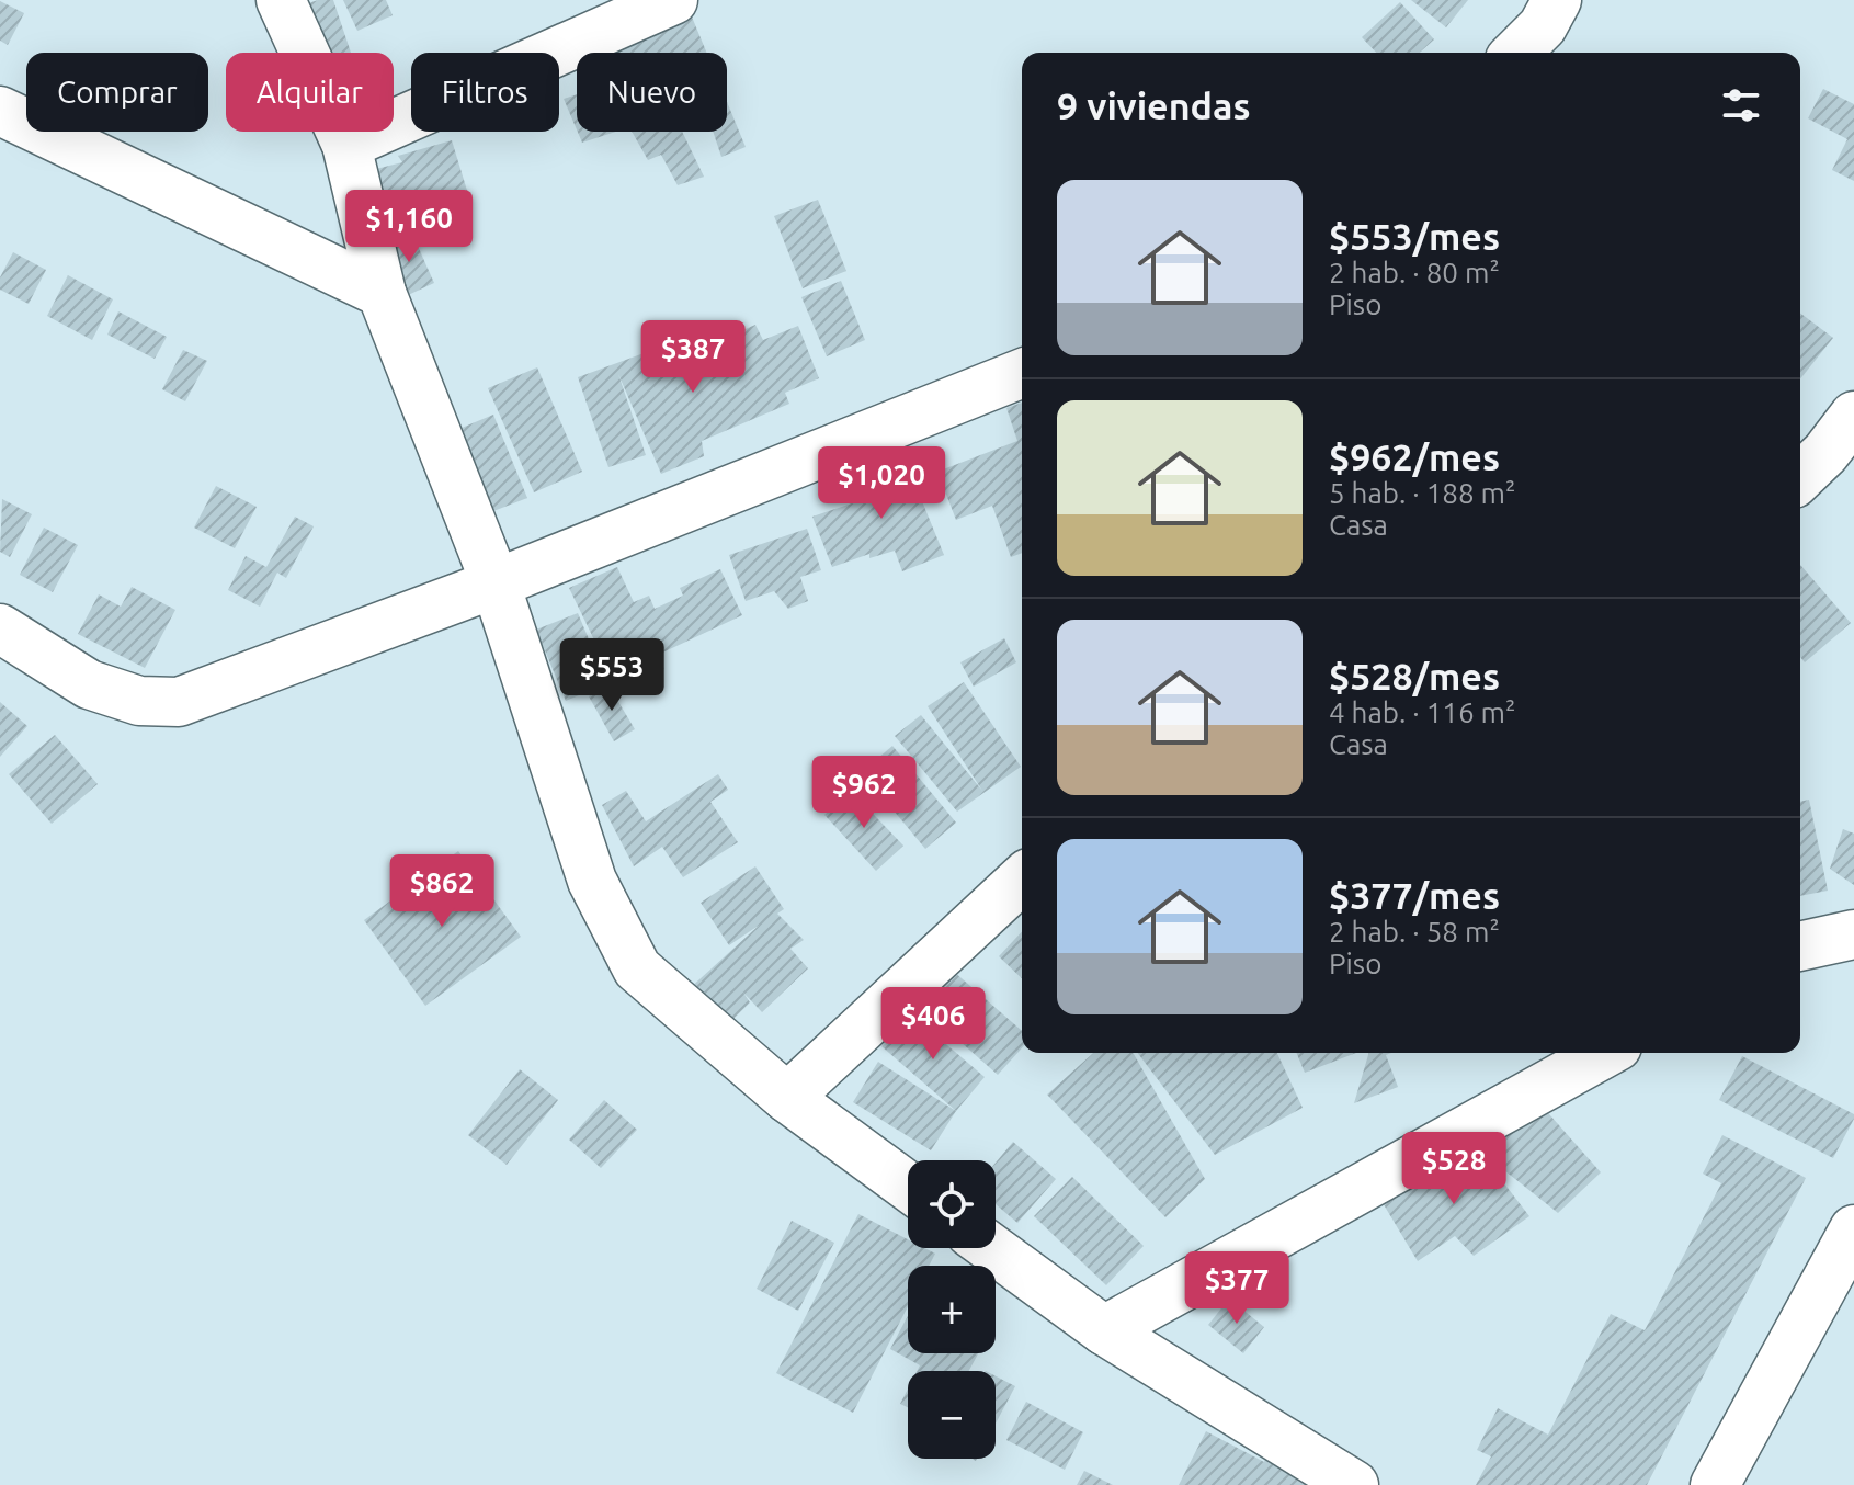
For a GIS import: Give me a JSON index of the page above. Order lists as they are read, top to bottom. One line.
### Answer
{"page":{"chip":["Comprar","Alquilar","Filtros","Nuevo"],"heading":"9 viviendas","list":[{"name":"$553/mes","note":"2 hab. · 80 m² · Piso"},{"name":"$962/mes","note":"5 hab. · 188 m² · Casa"},{"name":"$528/mes","note":"4 hab. · 116 m² · Casa"},{"name":"$377/mes","note":"2 hab. · 58 m² · Piso"}],"price":["$1,160","$387","$1,020","$553","$962","$862","$406","$528","$377"],"map_buttons":["+","−"]}}
